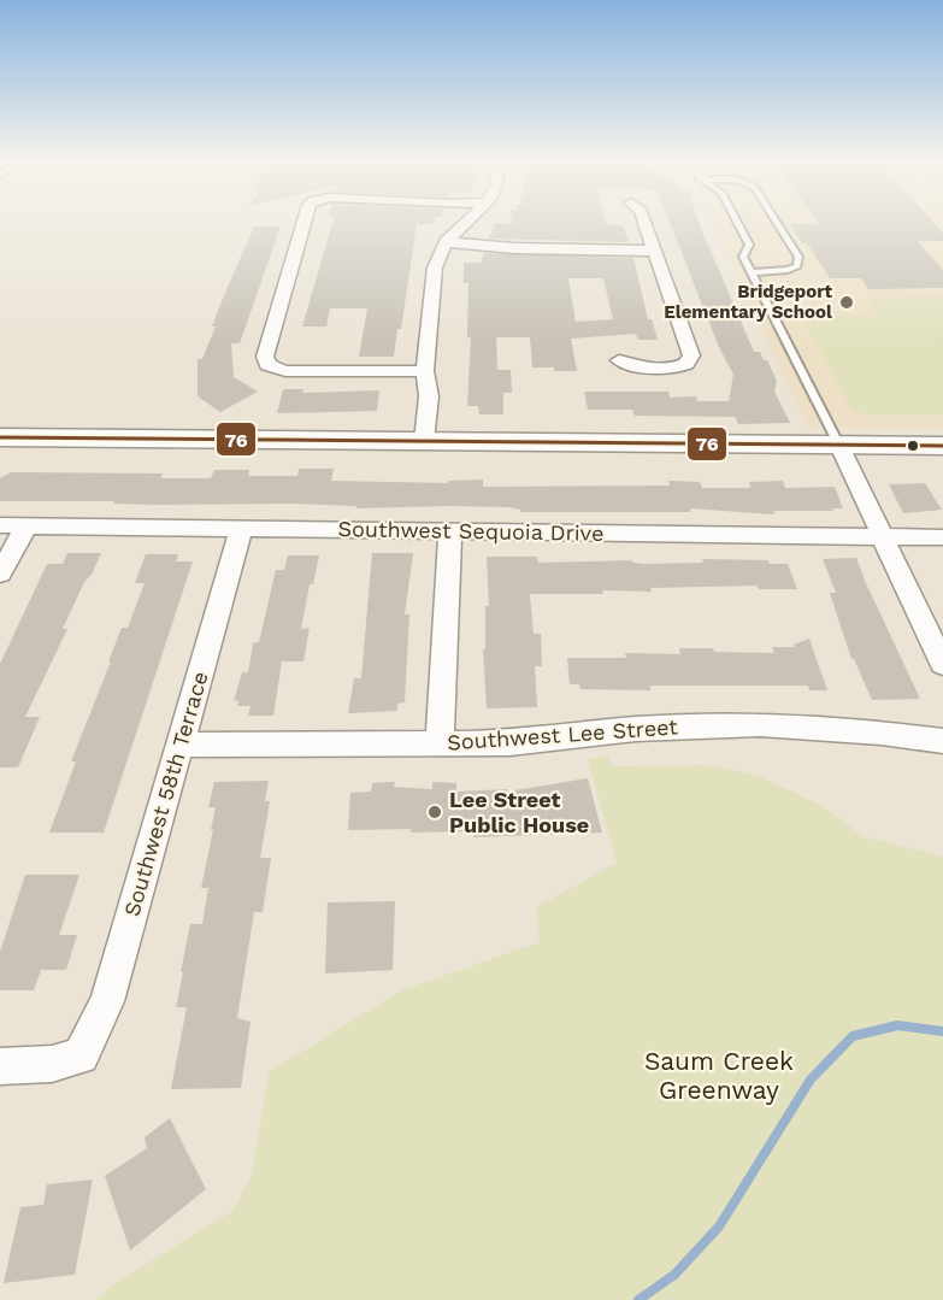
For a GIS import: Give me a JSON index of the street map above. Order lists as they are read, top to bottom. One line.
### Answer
{"streets":{"street":["Southwest Sequoia Drive","Southwest Lee Street","Southwest 58th Terrace"]},"crossings":[["Southwest Sequoia Drive","Southwest 58th Terrace"],["Southwest Lee Street","Southwest 58th Terrace"]],"parks":["Saum Creek Greenway"],"places":["Bridgeport Elementary School","Lee Street Public House"],"lines":["transit line 76"]}
